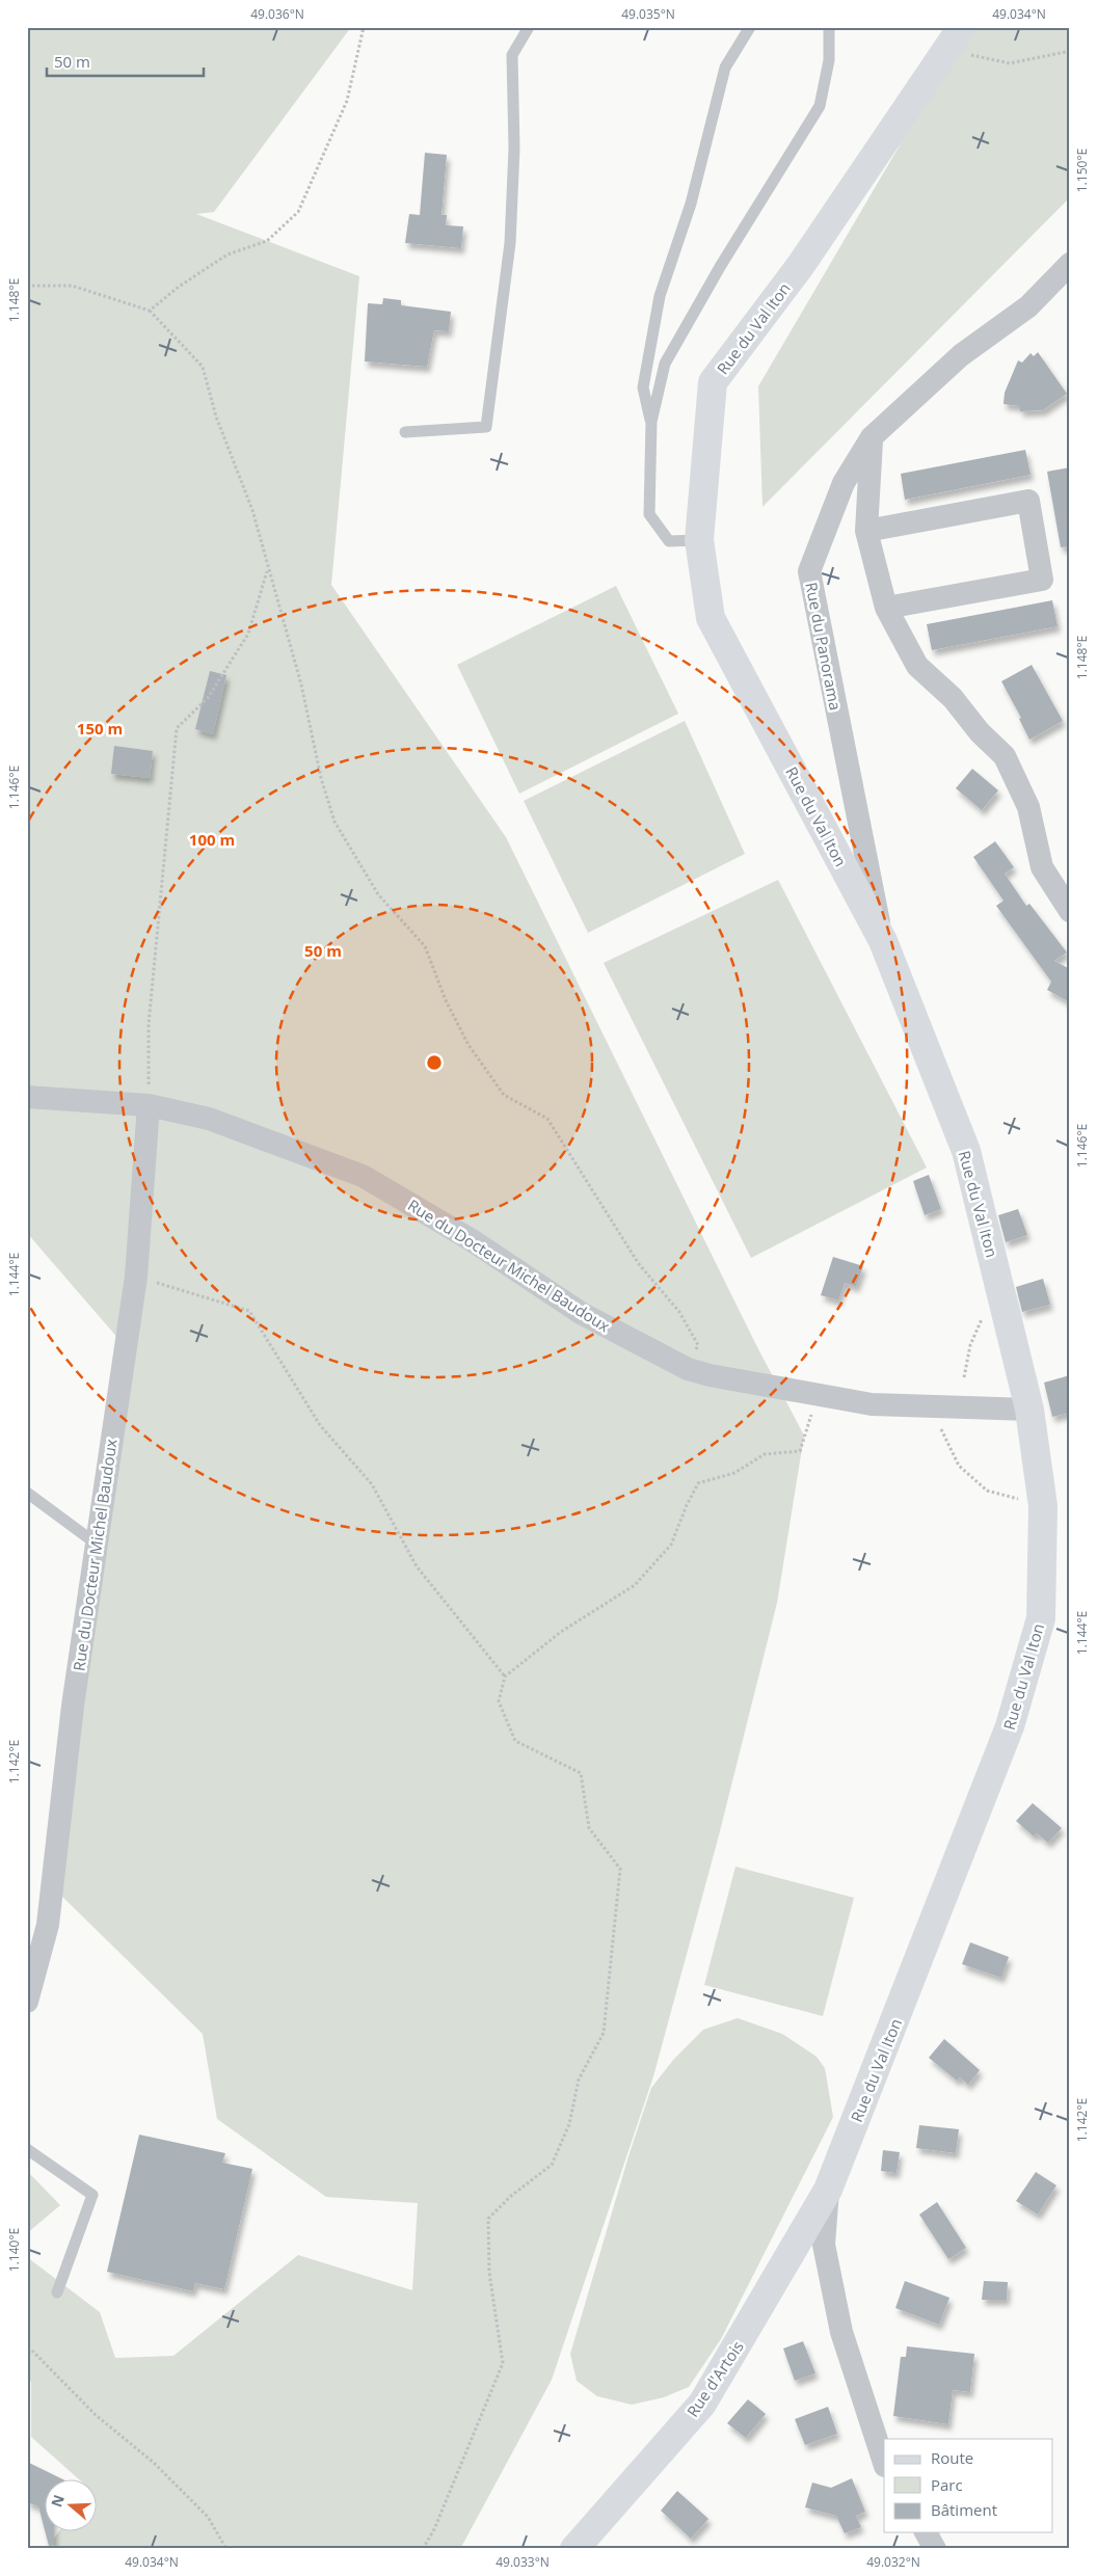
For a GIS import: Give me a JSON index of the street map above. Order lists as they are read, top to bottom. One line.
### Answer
{"streets":{"street":["Rue du Val Iton","Rue du Panorama","Rue du Docteur Michel Baudoux","Rue d'Artois"]},"crossings":[["Rue du Val Iton","Rue du Panorama"],["Rue du Val Iton","Rue du Docteur Michel Baudoux"],["Rue du Val Iton","Rue d'Artois"]],"legend":["Route","Parc","Bâtiment"],"scale_bar":"50 m","north":"left","coordinates":["49.036°N","49.035°N","49.034°N","1.150°E","1.148°E","1.146°E","1.144°E","1.142°E","1.140°E","49.033°N","49.032°N"],"rings":["150 m","100 m","50 m"]}
